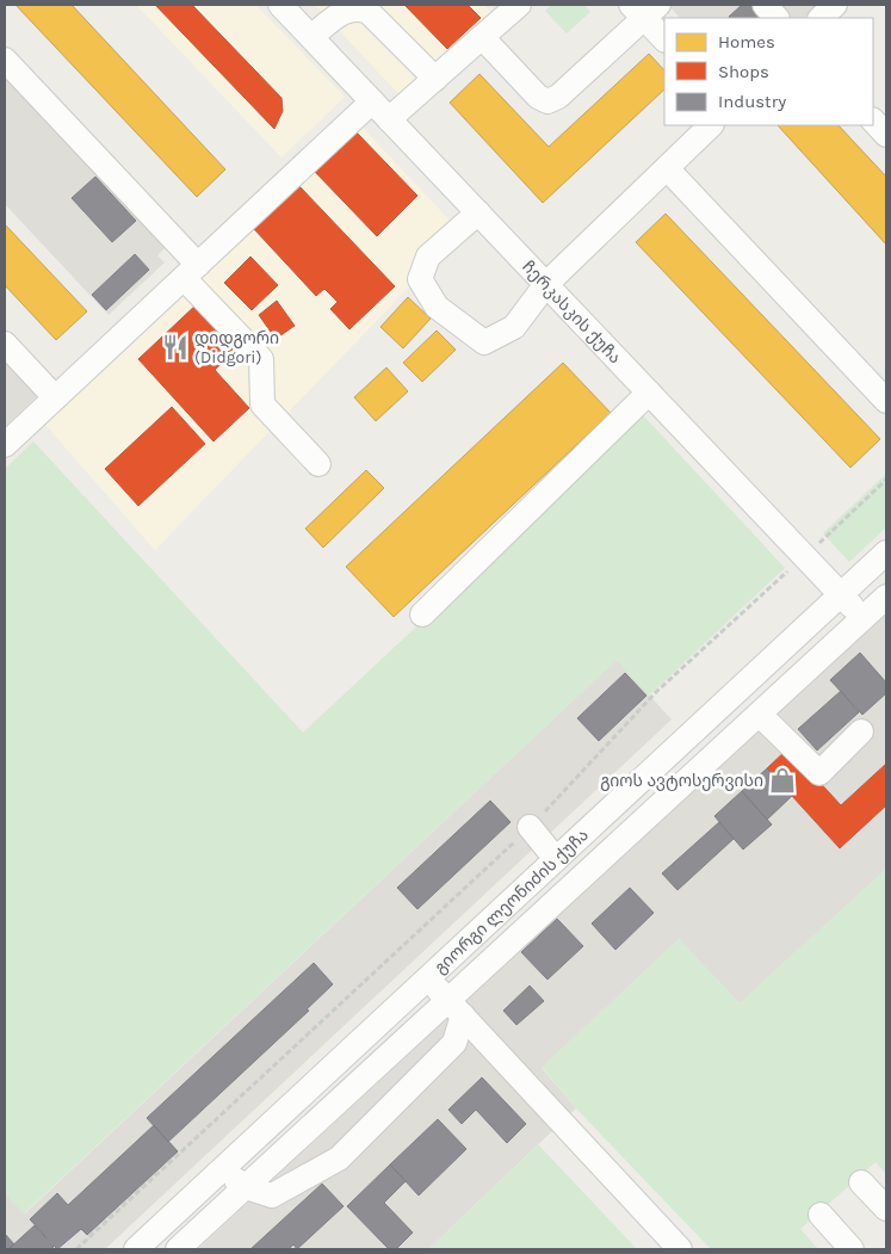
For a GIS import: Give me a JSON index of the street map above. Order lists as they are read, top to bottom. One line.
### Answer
{"streets":{"street":["ჩერკასკის ქუჩა","გიორგი ლეონიძის ქუჩა"]},"crossings":[["ჩერკასკის ქუჩა","გიორგი ლეონიძის ქუჩა"]],"places":{"restaurant":["დიდგორი (Didgori)"],"shop":["გიოს ავტოსერვისი"]},"legend":["Homes","Shops","Industry"]}
